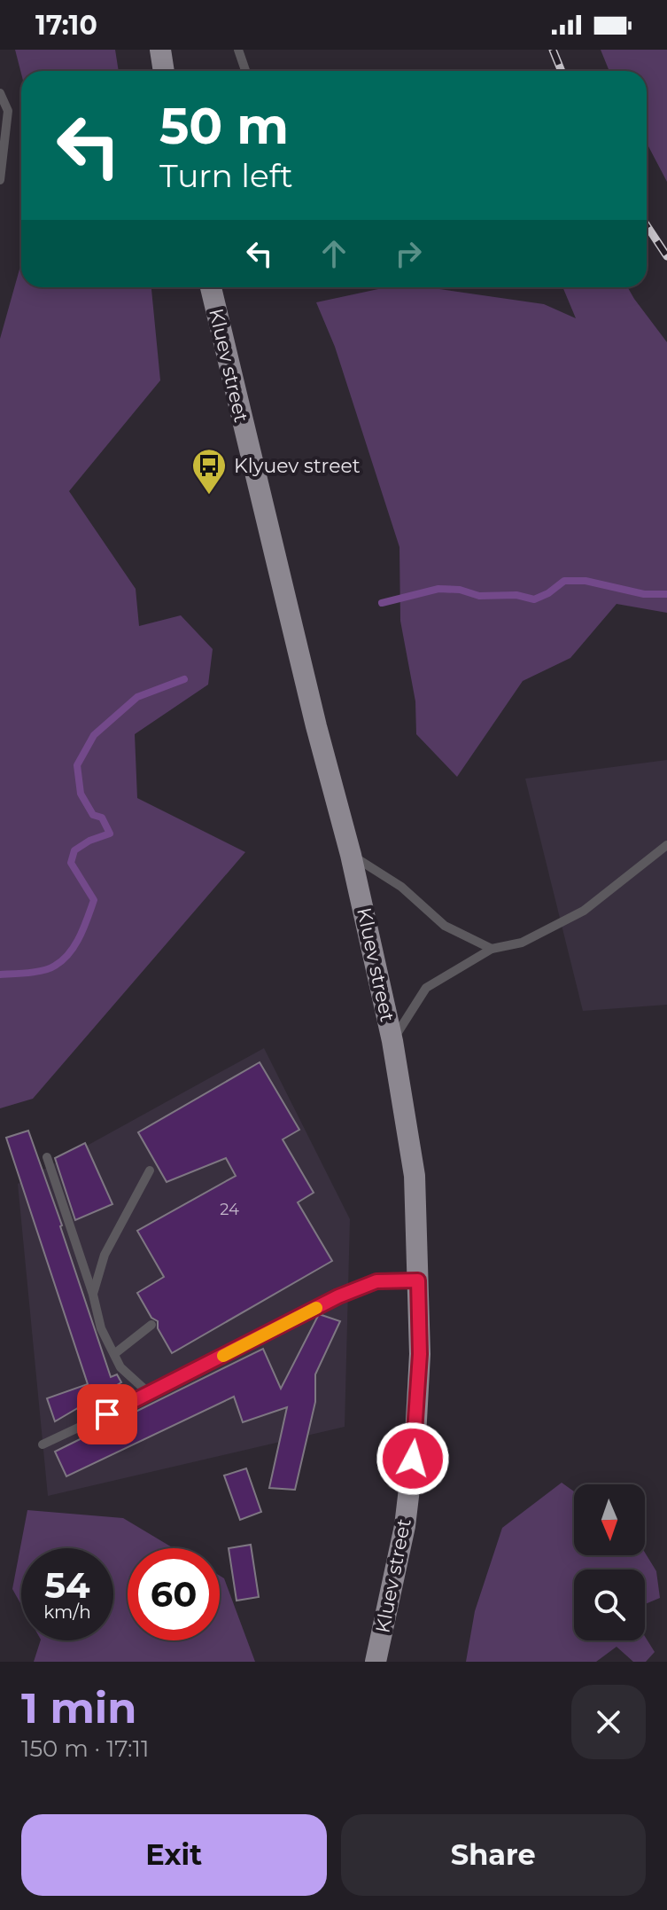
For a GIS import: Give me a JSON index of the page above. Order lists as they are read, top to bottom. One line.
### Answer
{"streets":{"main road":["Kluev street"]},"places":{"bus stop":["Klyuev street"]},"house_numbers":["24"],"north":"bottom","page":{"status":"17:10","turn":["50 m","Turn left"],"speed":"54 km/h","limit":"60","heading":["1 min","150 m · 17:11"],"buttons":["Exit","Share"]}}
